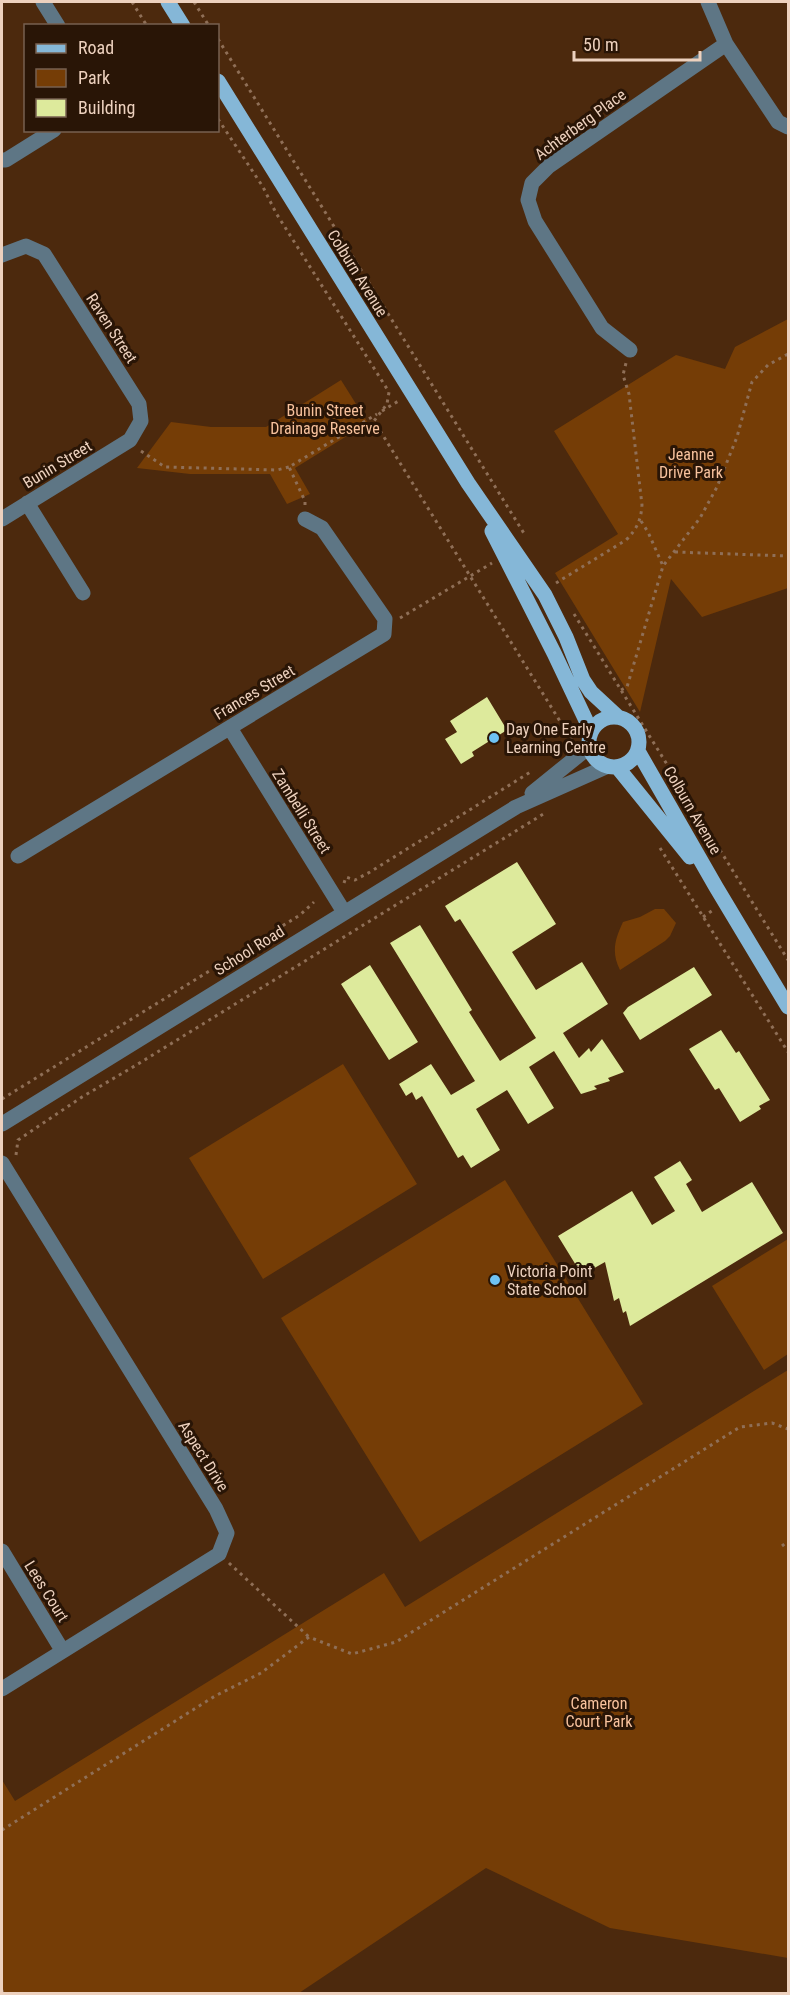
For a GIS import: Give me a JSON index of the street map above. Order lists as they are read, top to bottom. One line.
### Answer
{"streets":{"main road":["Colburn Avenue"],"street":["Achterberg Place","Raven Street","Bunin Street","Frances Street","Zambelli Street","School Road","Aspect Drive","Lees Court"]},"crossings":[["Colburn Avenue","School Road"],["Raven Street","Bunin Street"],["Frances Street","Zambelli Street"],["Zambelli Street","School Road"]],"parks":["Bunin Street Drainage Reserve","Jeanne Drive Park","Cameron Court Park"],"places":["Day One Early Learning Centre","Victoria Point State School"],"legend":["Road","Park","Building"],"scale_bar":"50 m"}
